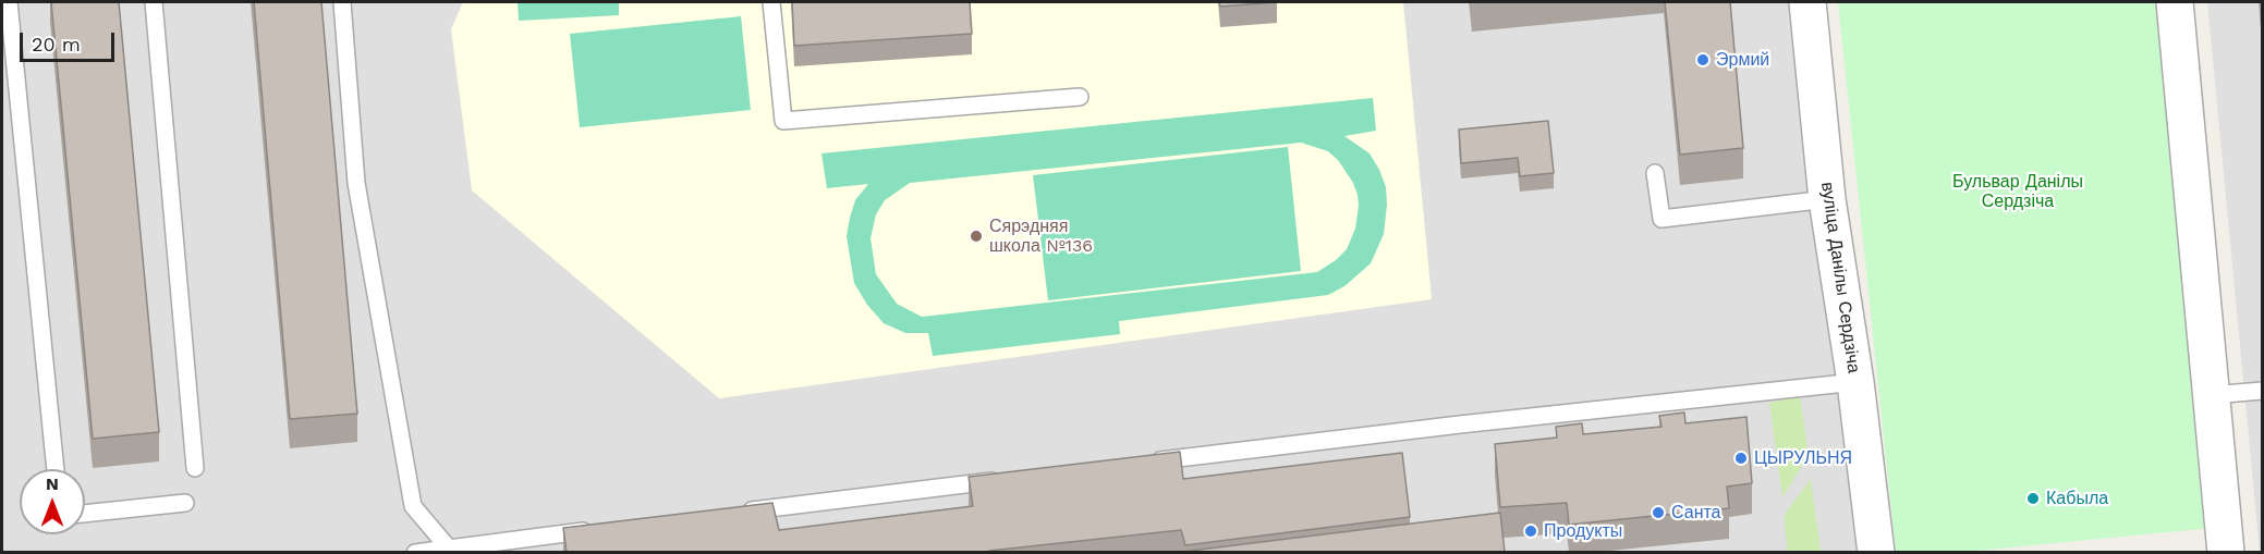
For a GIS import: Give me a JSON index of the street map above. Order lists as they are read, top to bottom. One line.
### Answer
{"streets":{"street":["вуліца Данілы Сердзіча"]},"parks":["Бульвар Данілы Сердзіча"],"places":["Эрмий","Сярэдняя школа №136","ЦЫРУЛЬНЯ","Кабыла","Санта","Продукты"],"scale_bar":"20 m","north":"top"}
